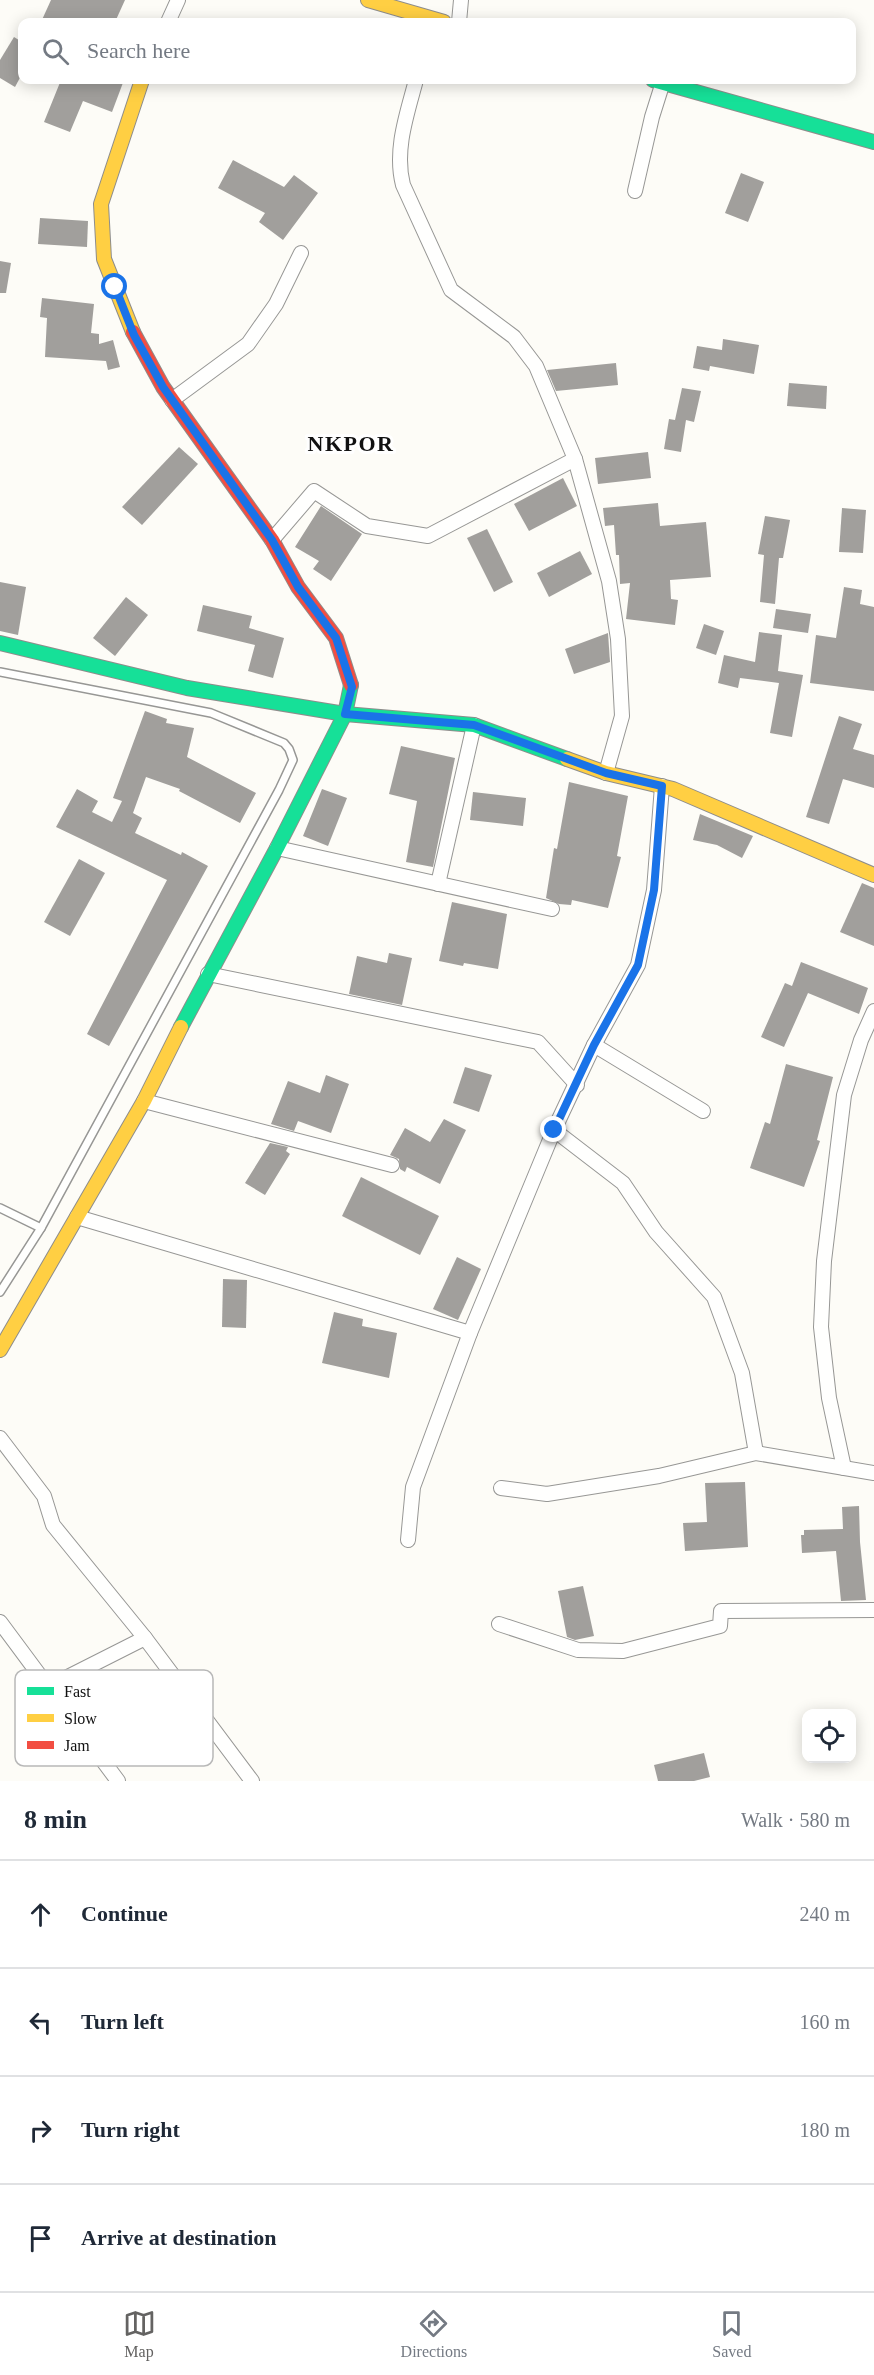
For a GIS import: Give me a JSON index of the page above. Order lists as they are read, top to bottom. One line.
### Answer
{"districts":["NKPOR"],"legend":["Fast","Slow","Jam"],"page":{"search":"Search here","heading":["8 min","Walk · 580 m"],"list":[["Continue","240 m"],["Turn left","160 m"],["Turn right","180 m"],"Arrive at destination"],"nav":["Map","Directions","Saved"]}}
